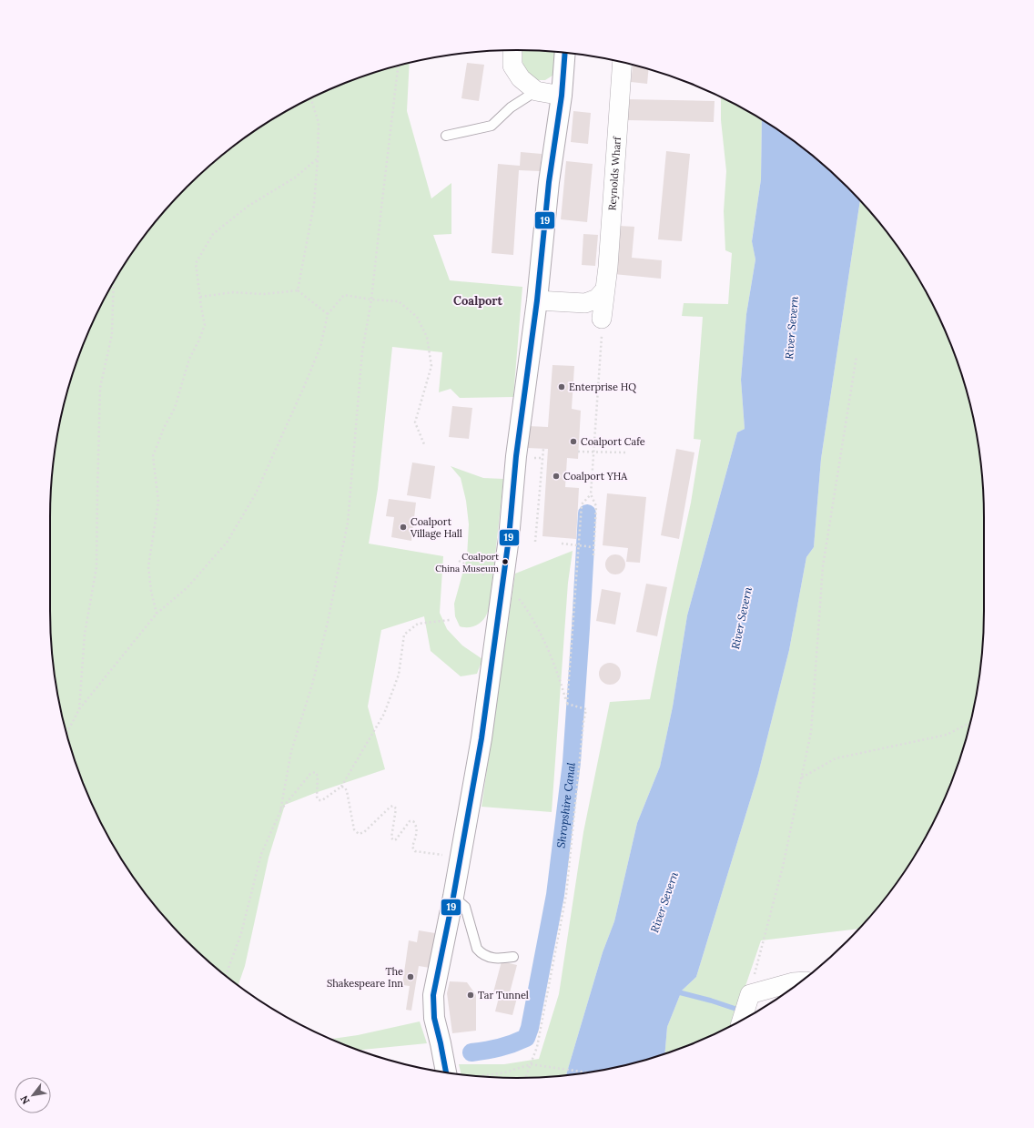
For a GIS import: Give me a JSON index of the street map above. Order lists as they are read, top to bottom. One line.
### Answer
{"streets":{"street":["Reynolds Wharf"]},"districts":["Coalport"],"water":["River Severn","Shropshire Canal"],"places":["Enterprise HQ","Coalport Cafe","Coalport YHA","Coalport Village Hall","Coalport China Museum","The Shakespeare Inn","Tar Tunnel"],"lines":["transit line 19"],"north":"bottom left"}
